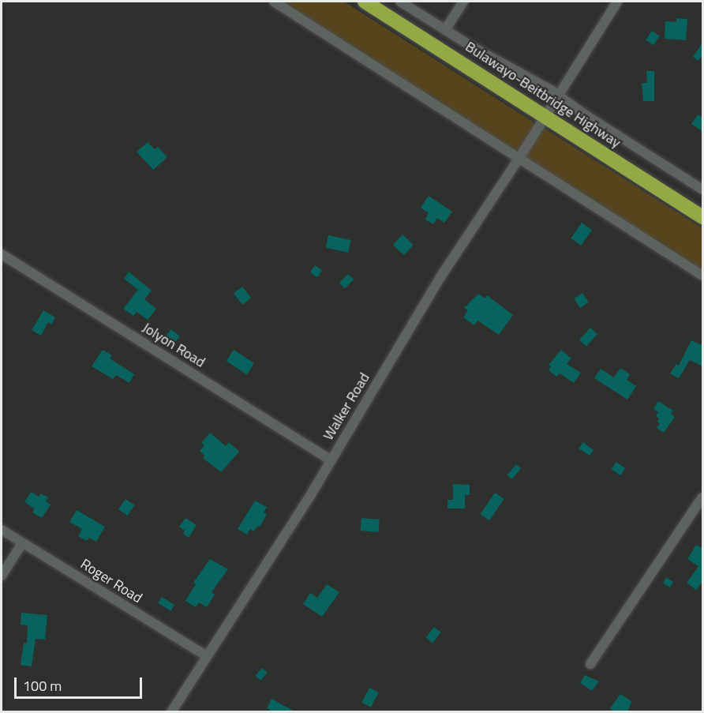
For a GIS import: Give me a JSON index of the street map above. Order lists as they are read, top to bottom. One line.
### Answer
{"streets":{"highway":["Bulawayo-Beitbridge Highway"],"street":["Jolyon Road","Walker Road","Roger Road"]},"crossings":[["Bulawayo-Beitbridge Highway","Walker Road"],["Jolyon Road","Walker Road"],["Walker Road","Roger Road"]],"scale_bar":"100 m"}
